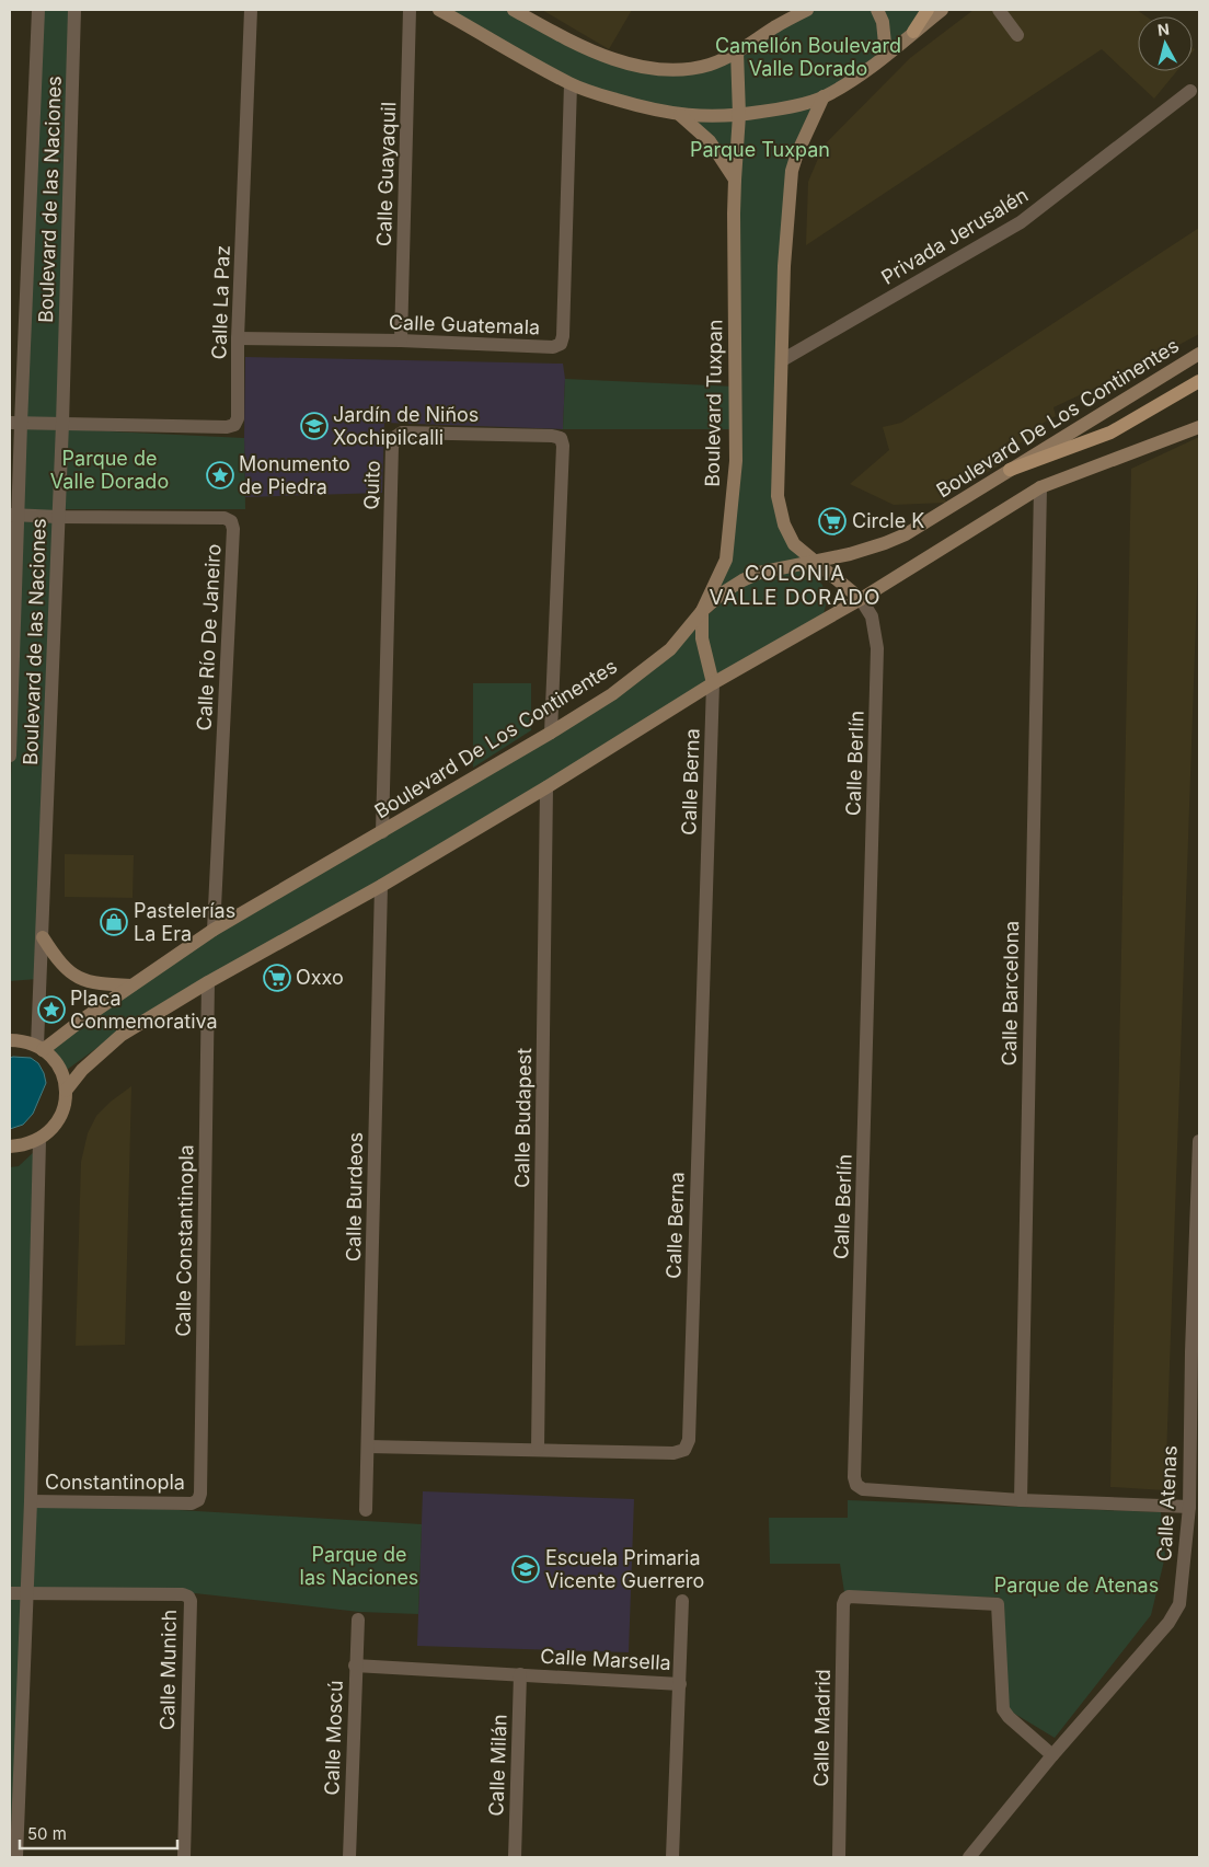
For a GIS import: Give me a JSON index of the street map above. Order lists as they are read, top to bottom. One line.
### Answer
{"streets":{"street":["Calle Guayaquil","Boulevard de las Naciones","Privada Jerusalén","Calle La Paz","Calle Guatemala","Boulevard Tuxpan","Boulevard De Los Continentes","Quito","Calle Río De Janeiro","Calle Berlín","Calle Berna","Calle Barcelona","Calle Budapest","Calle Burdeos","Calle Constantinopla","Constantinopla","Calle Atenas","Calle Marsella","Calle Munich","Calle Madrid","Calle Moscú","Calle Milán"]},"crossings":[["Calle Guayaquil","Calle Guatemala"],["Boulevard de las Naciones","Calle La Paz"],["Boulevard de las Naciones","Boulevard De Los Continentes"],["Boulevard de las Naciones","Calle Río De Janeiro"],["Calle La Paz","Calle Guatemala"],["Boulevard Tuxpan","Boulevard De Los Continentes"],["Boulevard Tuxpan","Calle Berna"],["Boulevard De Los Continentes","Quito"],["Boulevard De Los Continentes","Calle Río De Janeiro"],["Calle Berlín","Calle Barcelona"],["Calle Berlín","Calle Atenas"],["Calle Berna","Calle Budapest"],["Calle Berna","Calle Burdeos"],["Calle Constantinopla","Constantinopla"],["Calle Atenas","Calle Madrid"],["Calle Marsella","Calle Moscú"],["Calle Marsella","Calle Milán"]],"districts":["COLONIA VALLE DORADO"],"parks":["Camellón Boulevard Valle Dorado","Parque Tuxpan","Parque de Valle Dorado","Parque de las Naciones","Parque de Atenas"],"places":{"school or university":["Jardín de Niños Xochipilcalli","Escuela Primaria Vicente Guerrero"],"place":["Monumento de Piedra","Placa Conmemorativa"],"supermarket":["Circle K","Oxxo"],"shop":["Pastelerías La Era"]},"scale_bar":"50 m","north":"top"}
